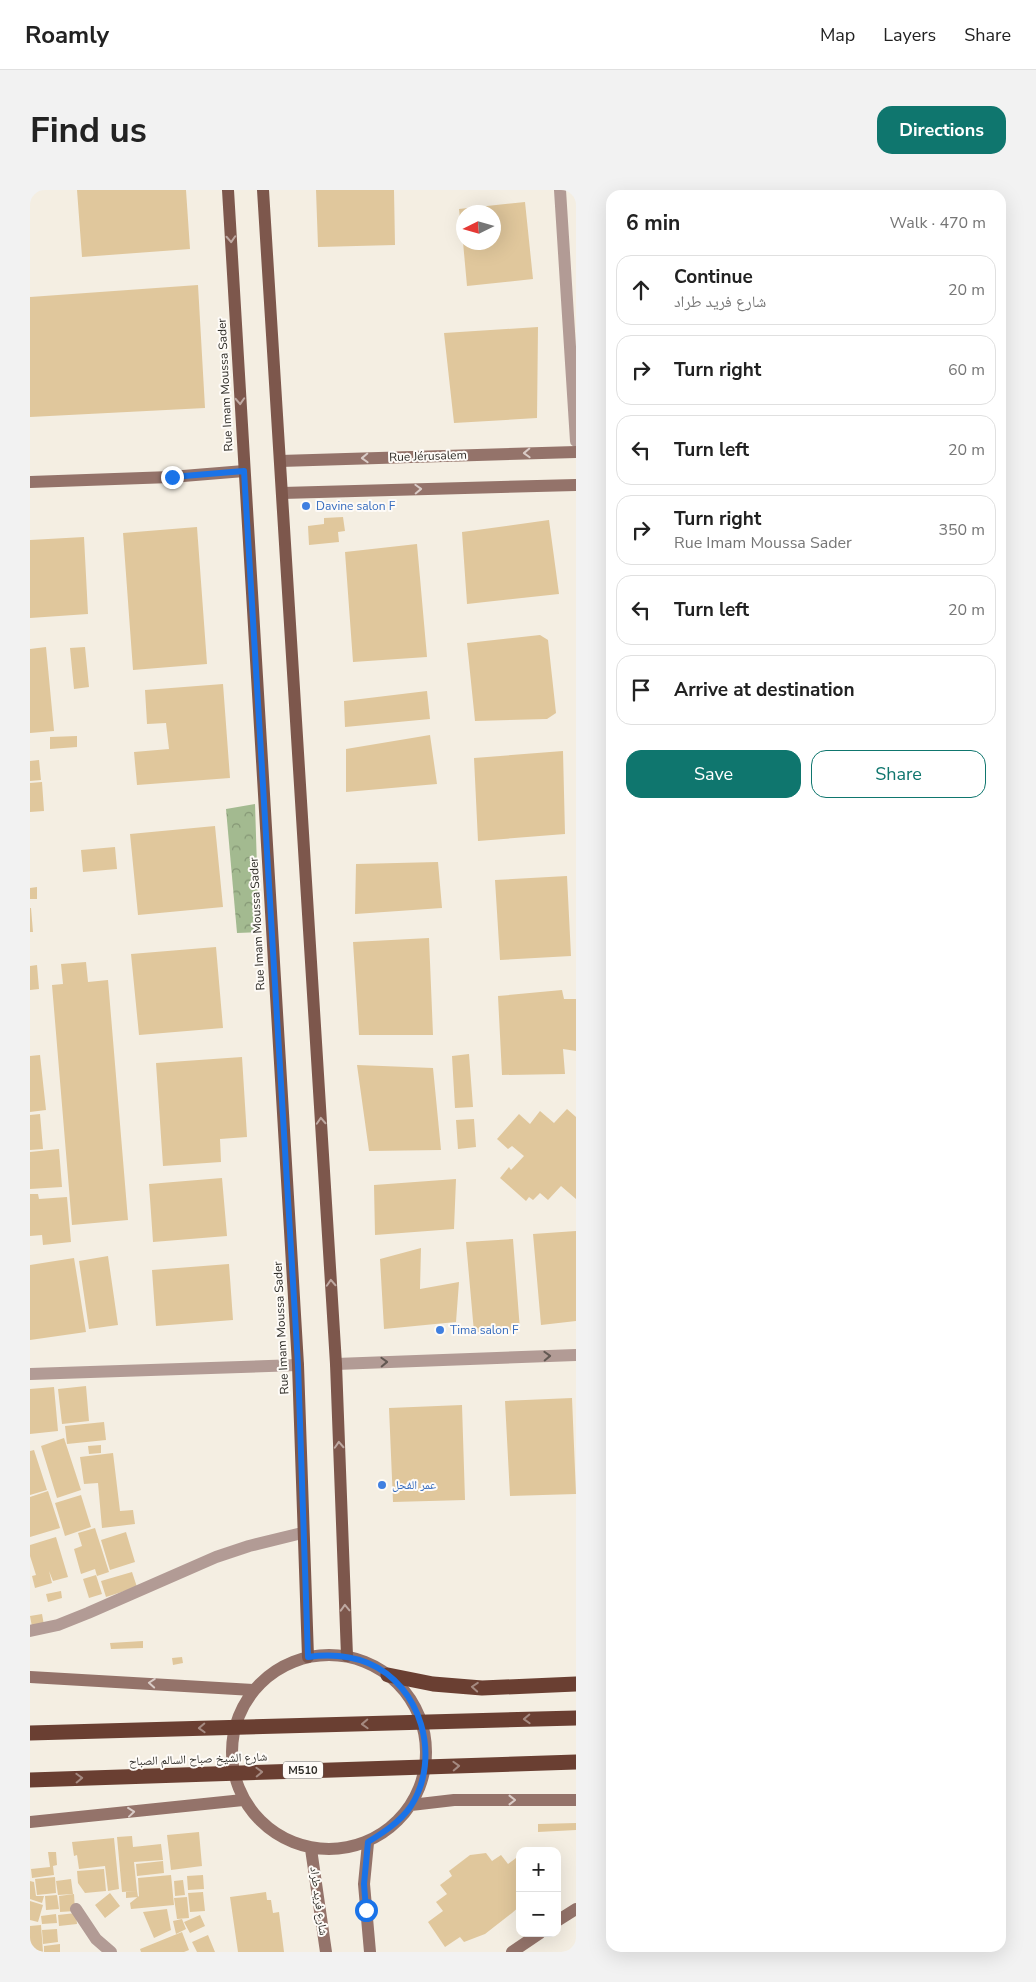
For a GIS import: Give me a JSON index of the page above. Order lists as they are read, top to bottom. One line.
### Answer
{"streets":{"highway":["شارع الشيخ صباح السالم الصباح","M510"],"main road":["Rue Imam Moussa Sader"],"street":["Rue Jérusalem","شارع فريد طراد"]},"places":["Davine salon F","Tima salon F","عمر الفحل"],"north":"left","page":{"header":"Roamly","nav":["Map","Layers","Share"],"buttons":["Directions",["Save","Share"]],"title":"Find us","heading":["6 min","Walk · 470 m"],"list":[["Continue","شارع فريد طراد","20 m"],["Turn right","60 m"],["Turn left","20 m"],["Turn right","Rue Imam Moussa Sader","350 m"],["Turn left","20 m"],"Arrive at destination"],"map_buttons":["+","−"]}}
